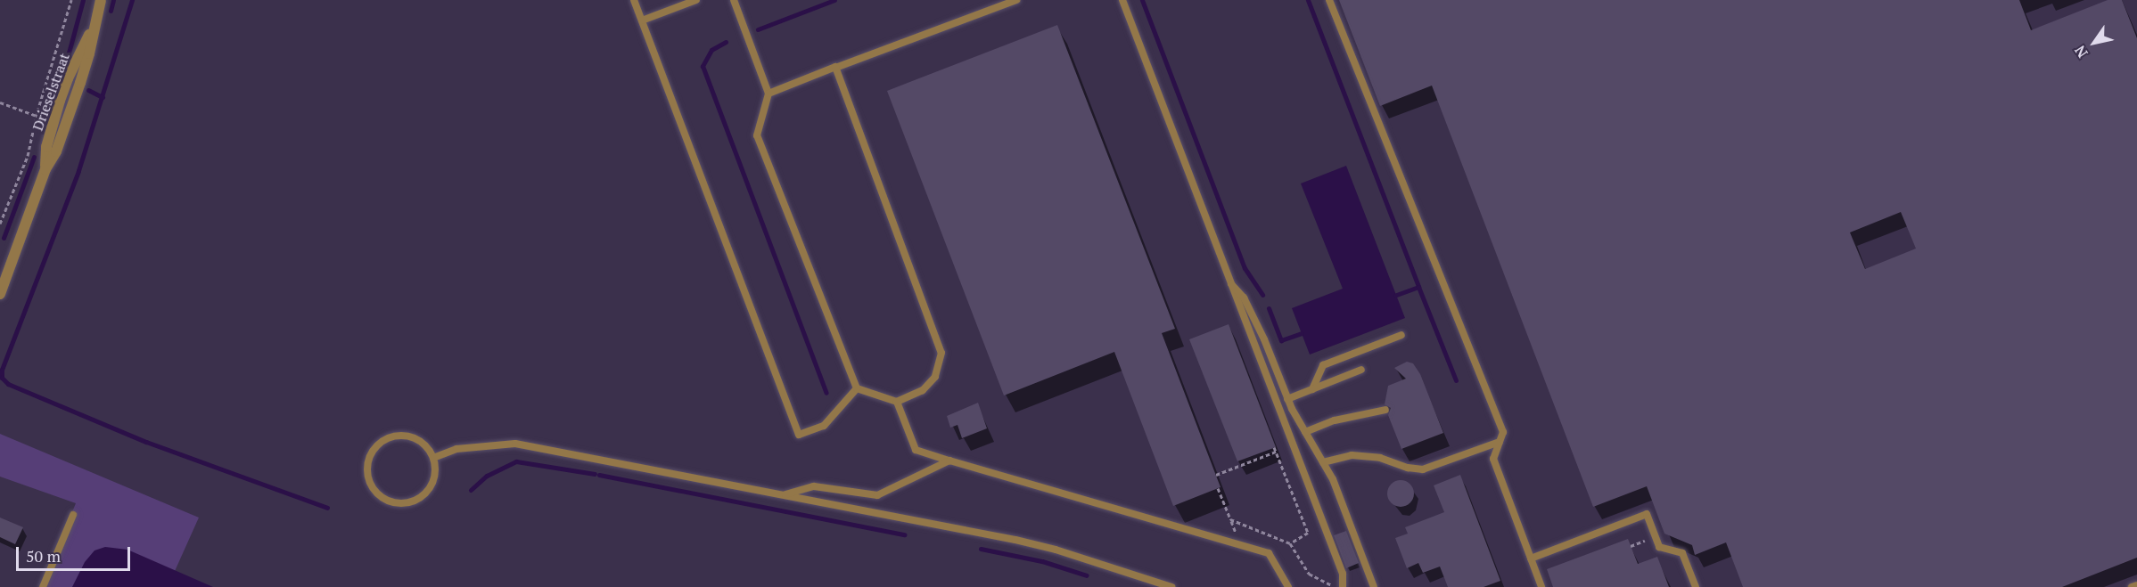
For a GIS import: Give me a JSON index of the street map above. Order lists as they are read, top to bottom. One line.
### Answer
{"streets":{"street":["Drieselstraat"]},"scale_bar":"50 m","north":"bottom left"}
